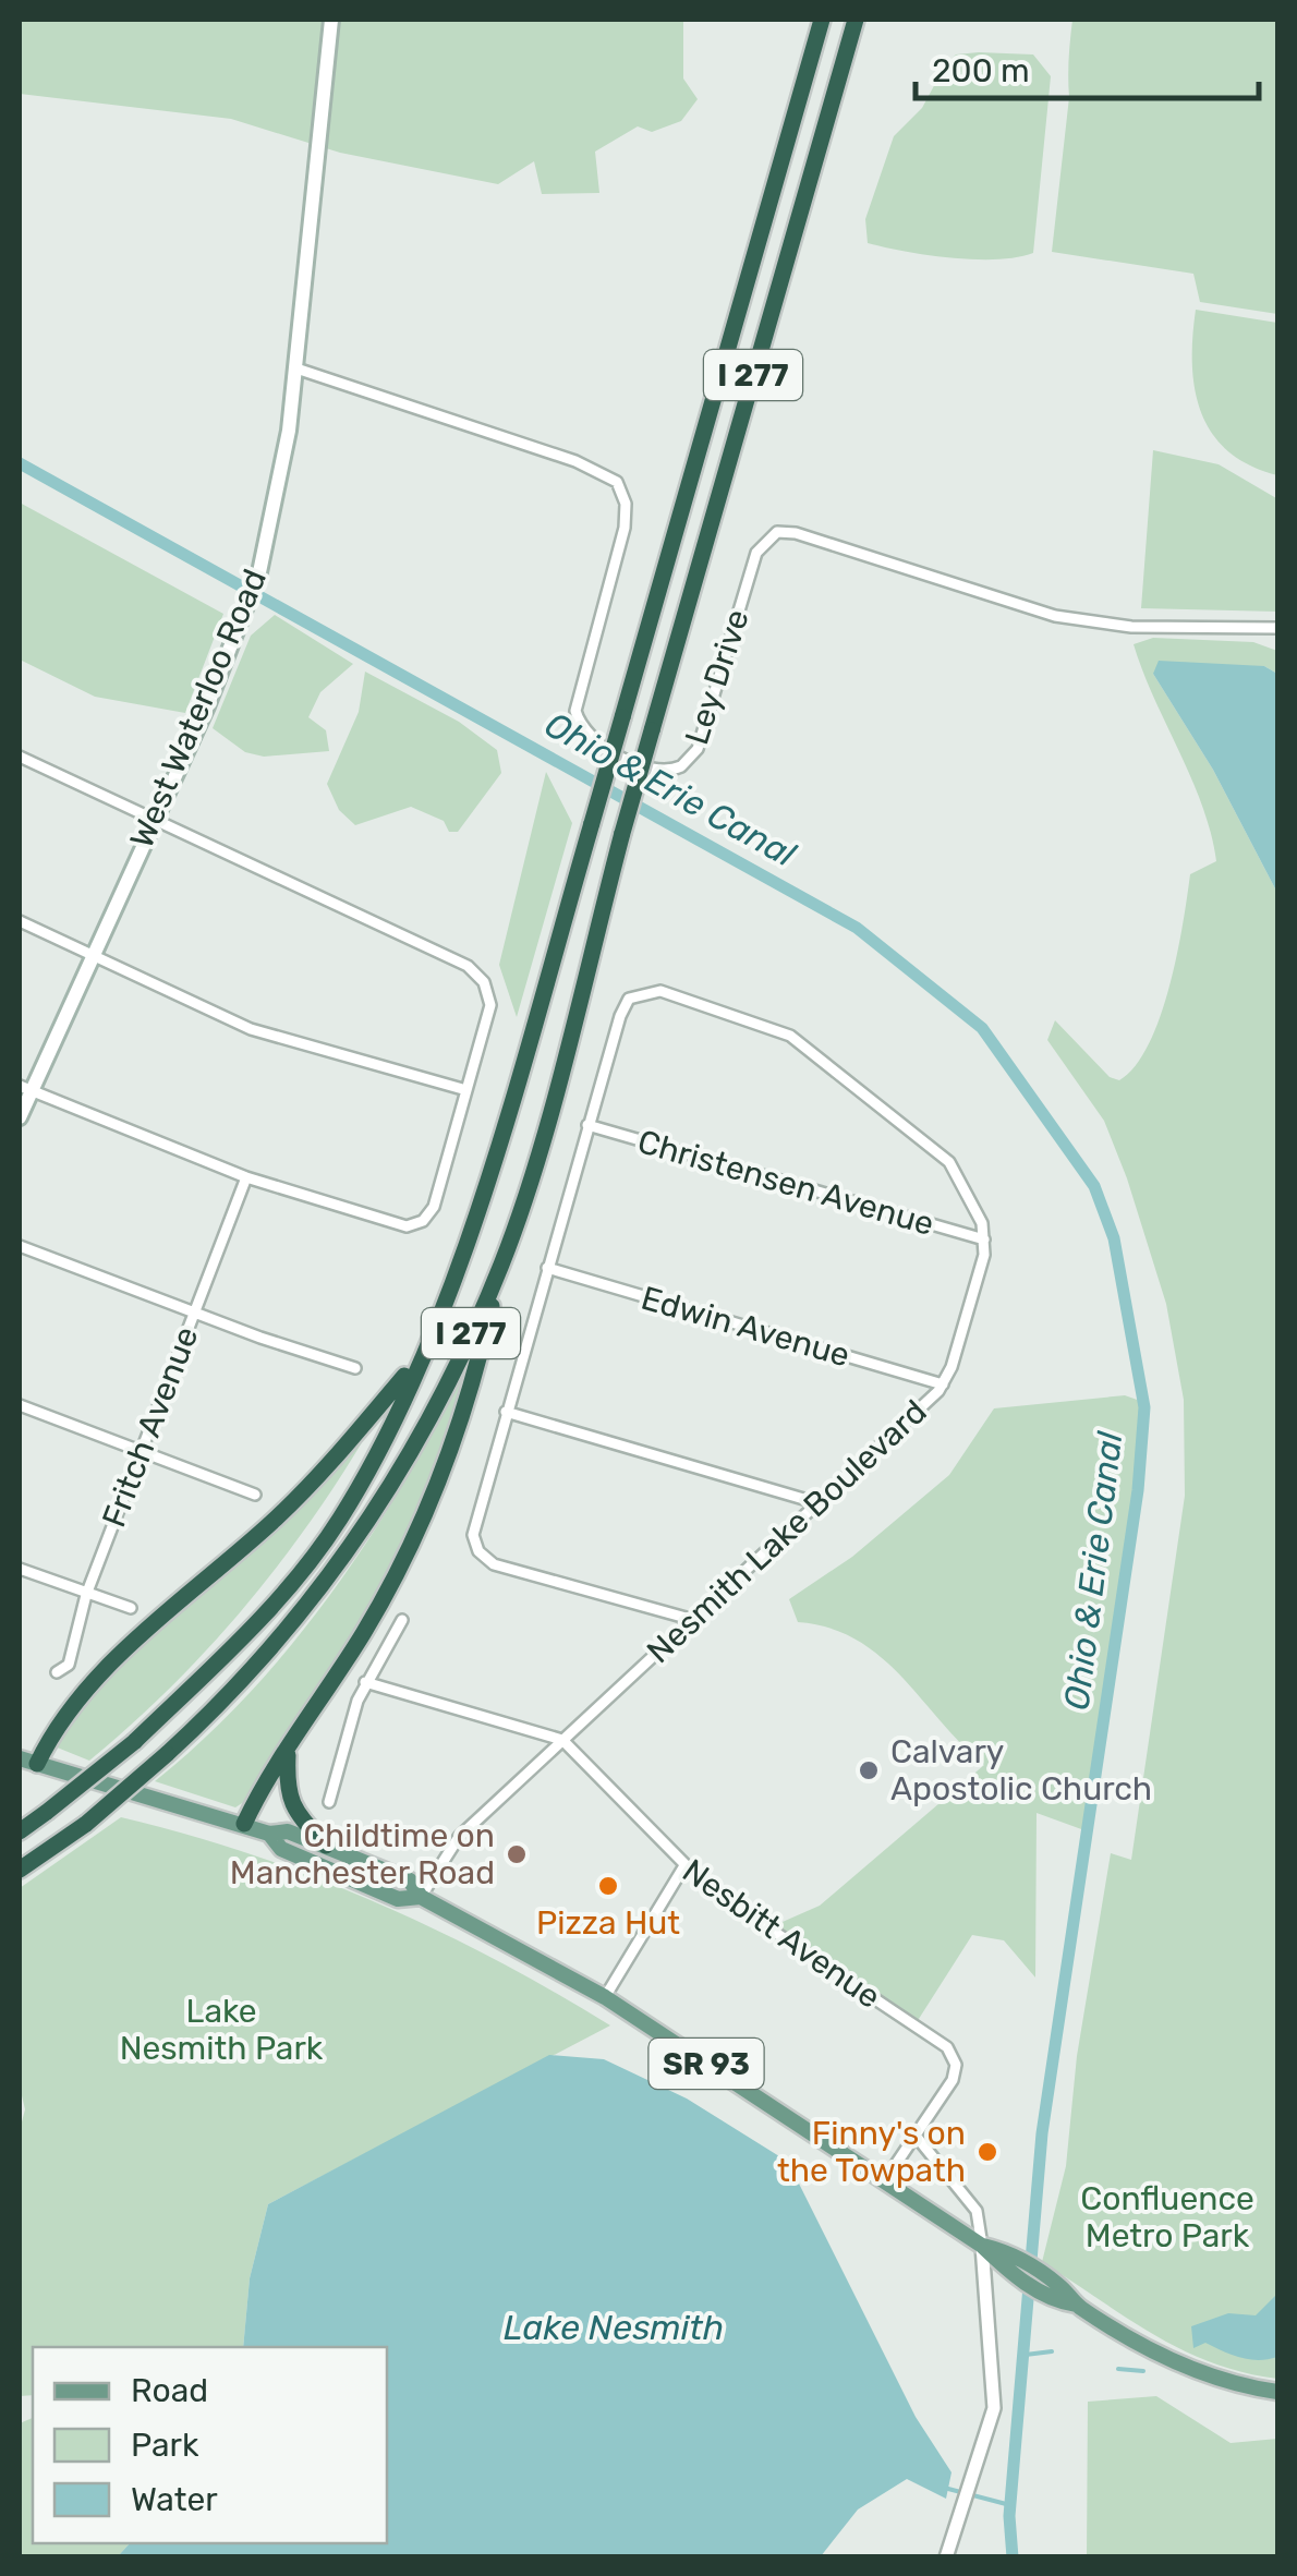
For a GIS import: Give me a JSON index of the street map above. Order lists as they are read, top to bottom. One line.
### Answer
{"streets":{"highway":["I 277"],"main road":["West Waterloo Road","SR 93"],"street":["Ley Drive","Christensen Avenue","Edwin Avenue","Fritch Avenue","Nesmith Lake Boulevard","Nesbitt Avenue"]},"crossings":[["Ley Drive","West Waterloo Road"],["Christensen Avenue","Nesmith Lake Boulevard"],["Edwin Avenue","Nesmith Lake Boulevard"],["Nesmith Lake Boulevard","Nesbitt Avenue"],["Nesmith Lake Boulevard","SR 93"],["Nesbitt Avenue","SR 93"]],"water":["Ohio & Erie Canal","Lake Nesmith"],"parks":["Lake Nesmith Park","Confluence Metro Park"],"places":["Calvary Apostolic Church","Childtime on Manchester Road","Pizza Hut","Finny's on the Towpath"],"legend":["Road","Park","Water"],"scale_bar":"200 m"}
